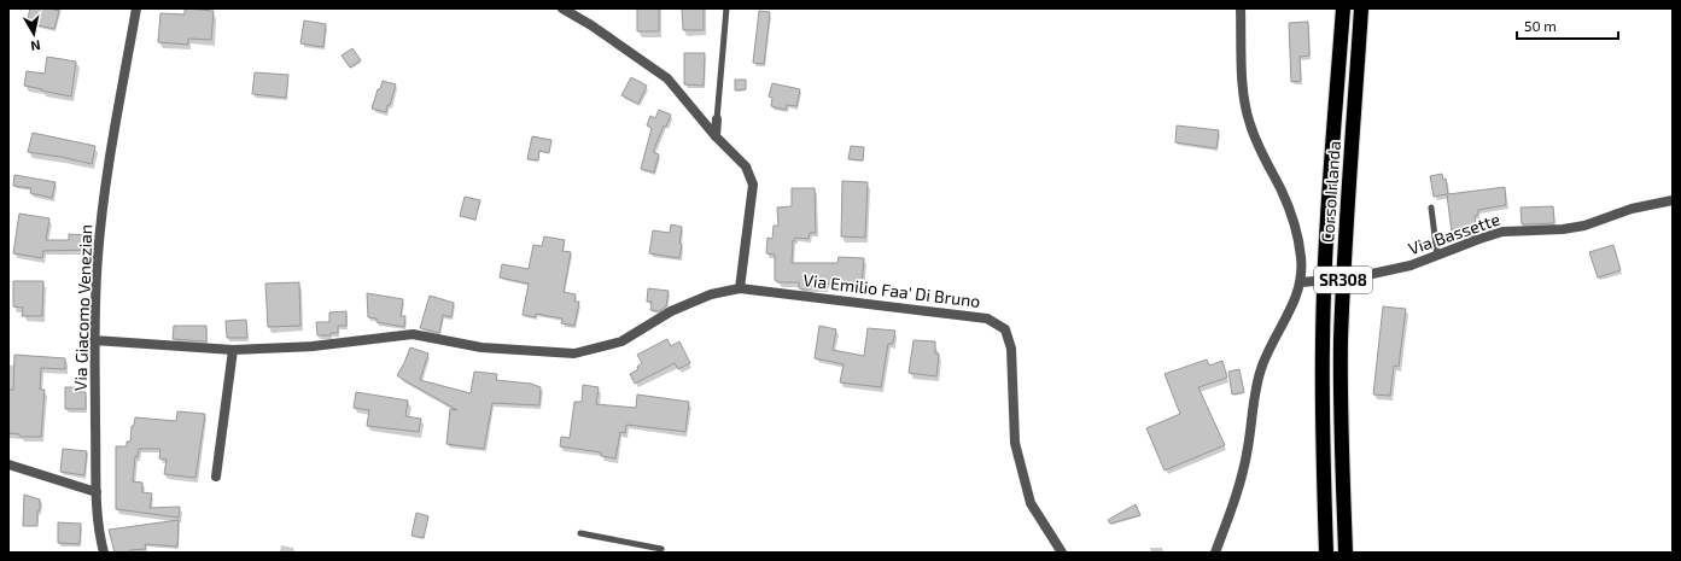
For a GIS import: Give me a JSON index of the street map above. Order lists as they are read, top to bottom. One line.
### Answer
{"streets":{"highway":["Corso Irlanda","SR308"],"street":["Via Bassette","Via Emilio Faa' Di Bruno","Via Giacomo Venezian"]},"crossings":[["Via Emilio Faa' Di Bruno","Via Giacomo Venezian"]],"scale_bar":"50 m","north":"bottom"}
